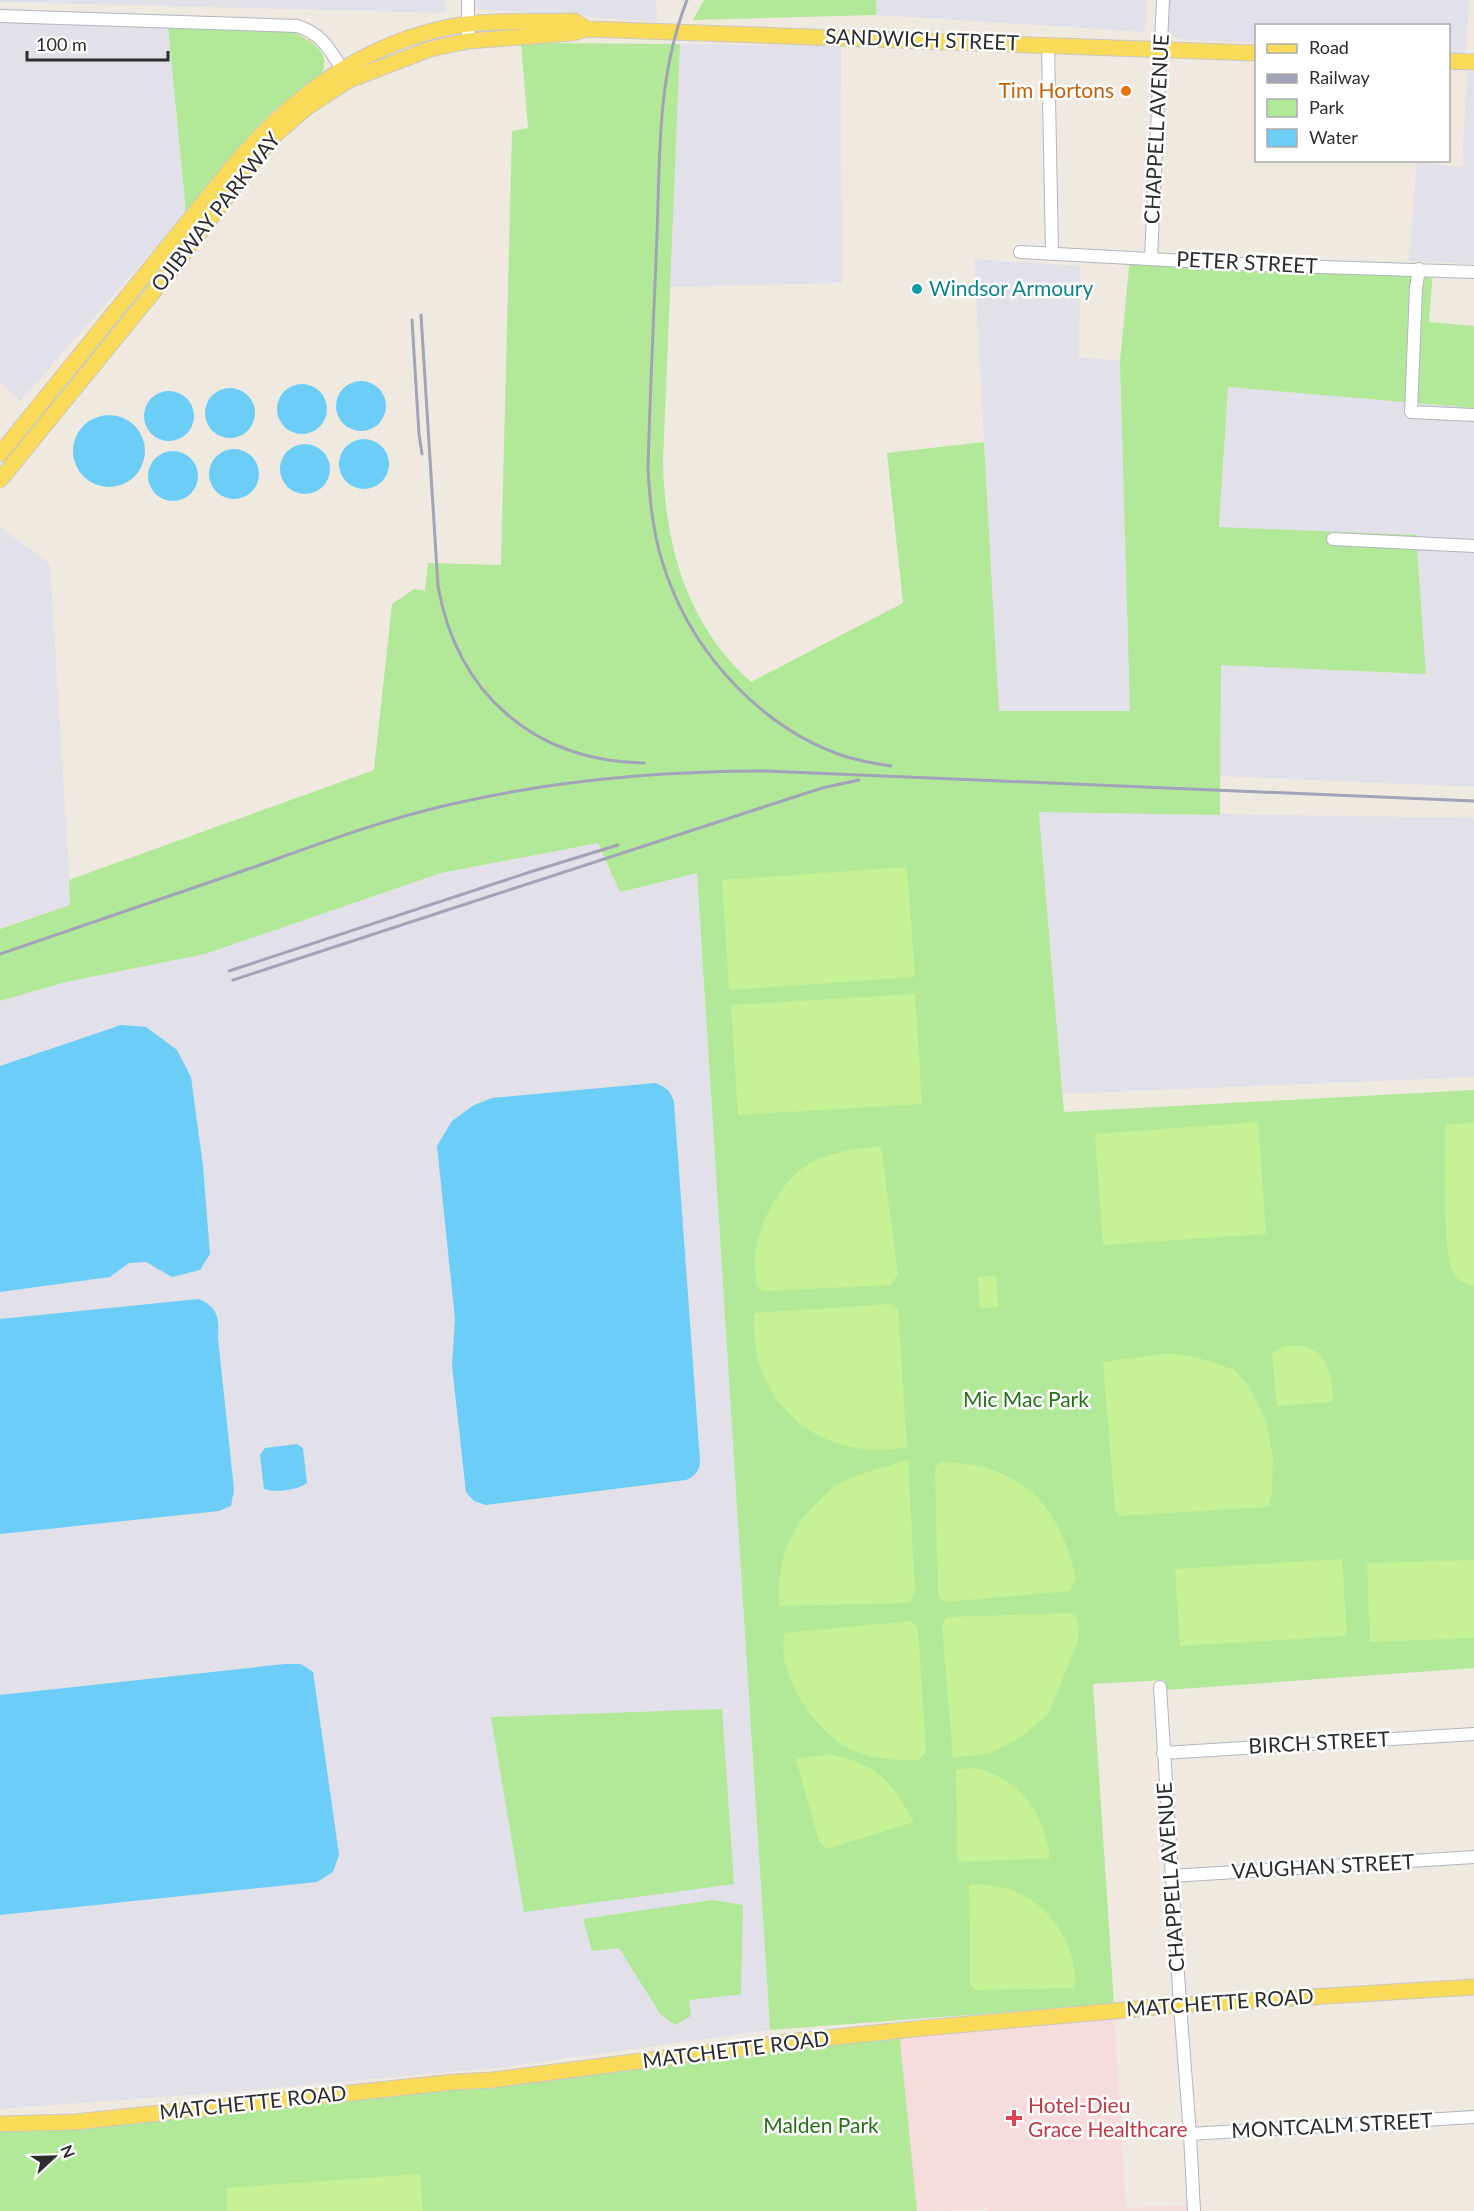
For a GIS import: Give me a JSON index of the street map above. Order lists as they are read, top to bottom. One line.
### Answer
{"streets":{"main road":["SANDWICH STREET","OJIBWAY PARKWAY","MATCHETTE ROAD"],"street":["CHAPPELL AVENUE","PETER STREET","BIRCH STREET","VAUGHAN STREET","MONTCALM STREET"]},"crossings":[["SANDWICH STREET","CHAPPELL AVENUE"],["SANDWICH STREET","OJIBWAY PARKWAY"],["CHAPPELL AVENUE","PETER STREET"],["CHAPPELL AVENUE","BIRCH STREET"],["CHAPPELL AVENUE","VAUGHAN STREET"],["CHAPPELL AVENUE","MATCHETTE ROAD"],["CHAPPELL AVENUE","MONTCALM STREET"]],"parks":["Mic Mac Park","Malden Park"],"places":{"other":["Tim Hortons","Windsor Armoury"],"health":["Hotel-Dieu Grace Healthcare"]},"legend":["Road","Railway","Park","Water"],"scale_bar":"100 m","north":"right"}
